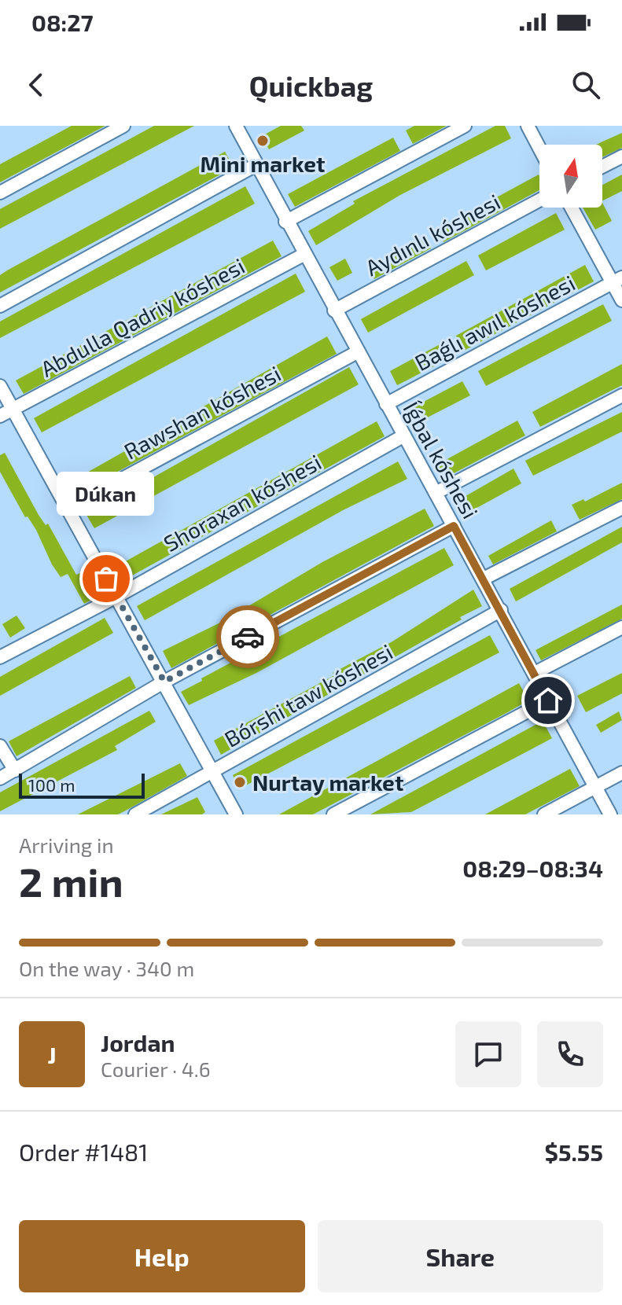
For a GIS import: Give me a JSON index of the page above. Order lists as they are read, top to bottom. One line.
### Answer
{"streets":{"street":["Aydınlı kóshesi","Abdulla Qadriy kóshesi","Baǵlı awıl kóshesi","Rawshan kóshesi","Íǵbal kóshesi","Shoraxan kóshesi","Bórshi taw kóshesi"]},"crossings":[["Aydınlı kóshesi","Íǵbal kóshesi"],["Abdulla Qadriy kóshesi","Íǵbal kóshesi"],["Baǵlı awıl kóshesi","Íǵbal kóshesi"],["Rawshan kóshesi","Íǵbal kóshesi"],["Íǵbal kóshesi","Shoraxan kóshesi"],["Íǵbal kóshesi","Bórshi taw kóshesi"]],"places":["Mini market","Dúkan","Nurtay market"],"scale_bar":"100 m","north":"top","page":{"status":"08:27","header":"Quickbag","bubble":"Dúkan","scale":"100 m","heading":["2 min","Arriving in","08:29–08:34"],"panel":["Jordan","Courier · 4.6","Order #1481","$5.55"],"bar":"On the way · 340 m","round":"J","buttons":["Help","Share"]}}
